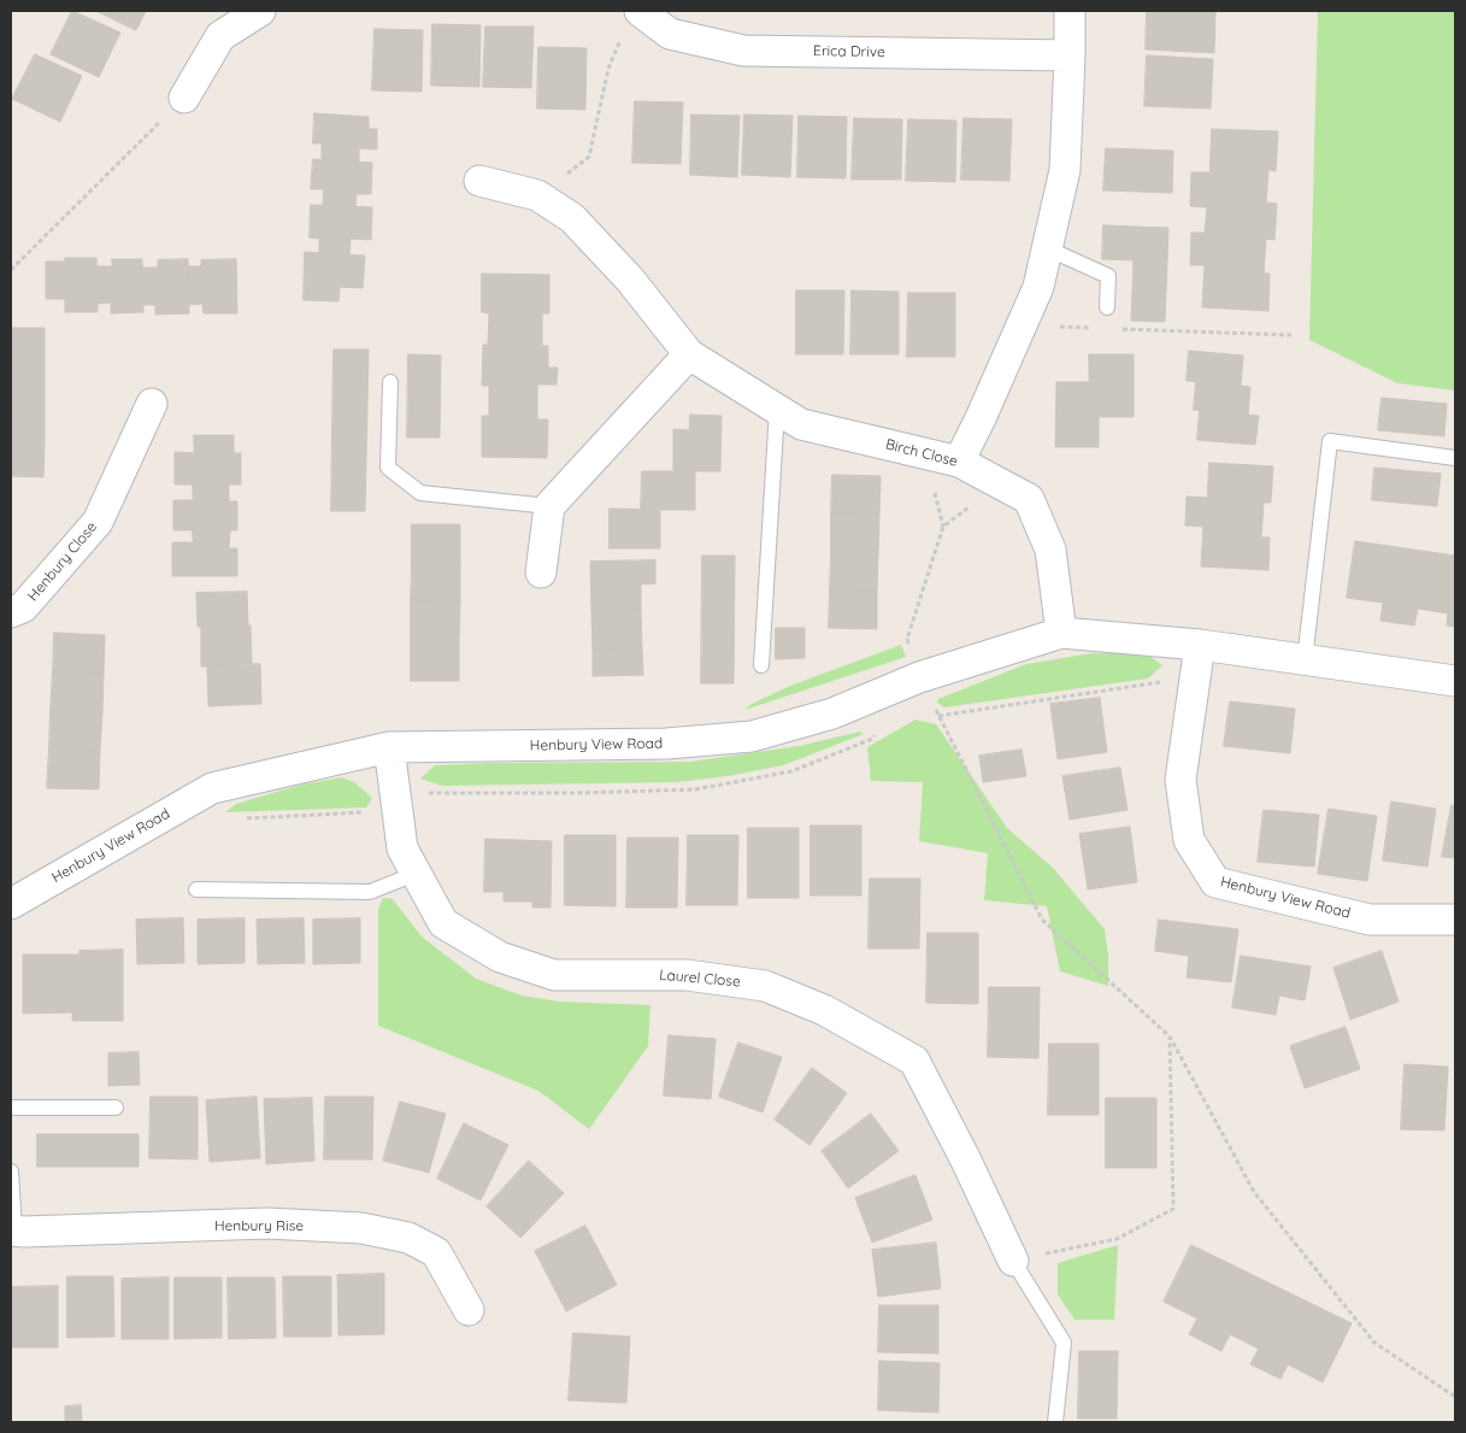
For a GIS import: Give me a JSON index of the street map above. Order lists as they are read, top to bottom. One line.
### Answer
{"streets":{"street":["Erica Drive","Birch Close","Henbury Close","Henbury View Road","Laurel Close","Henbury Rise"]},"crossings":[["Birch Close","Henbury View Road"],["Henbury View Road","Laurel Close"]]}
